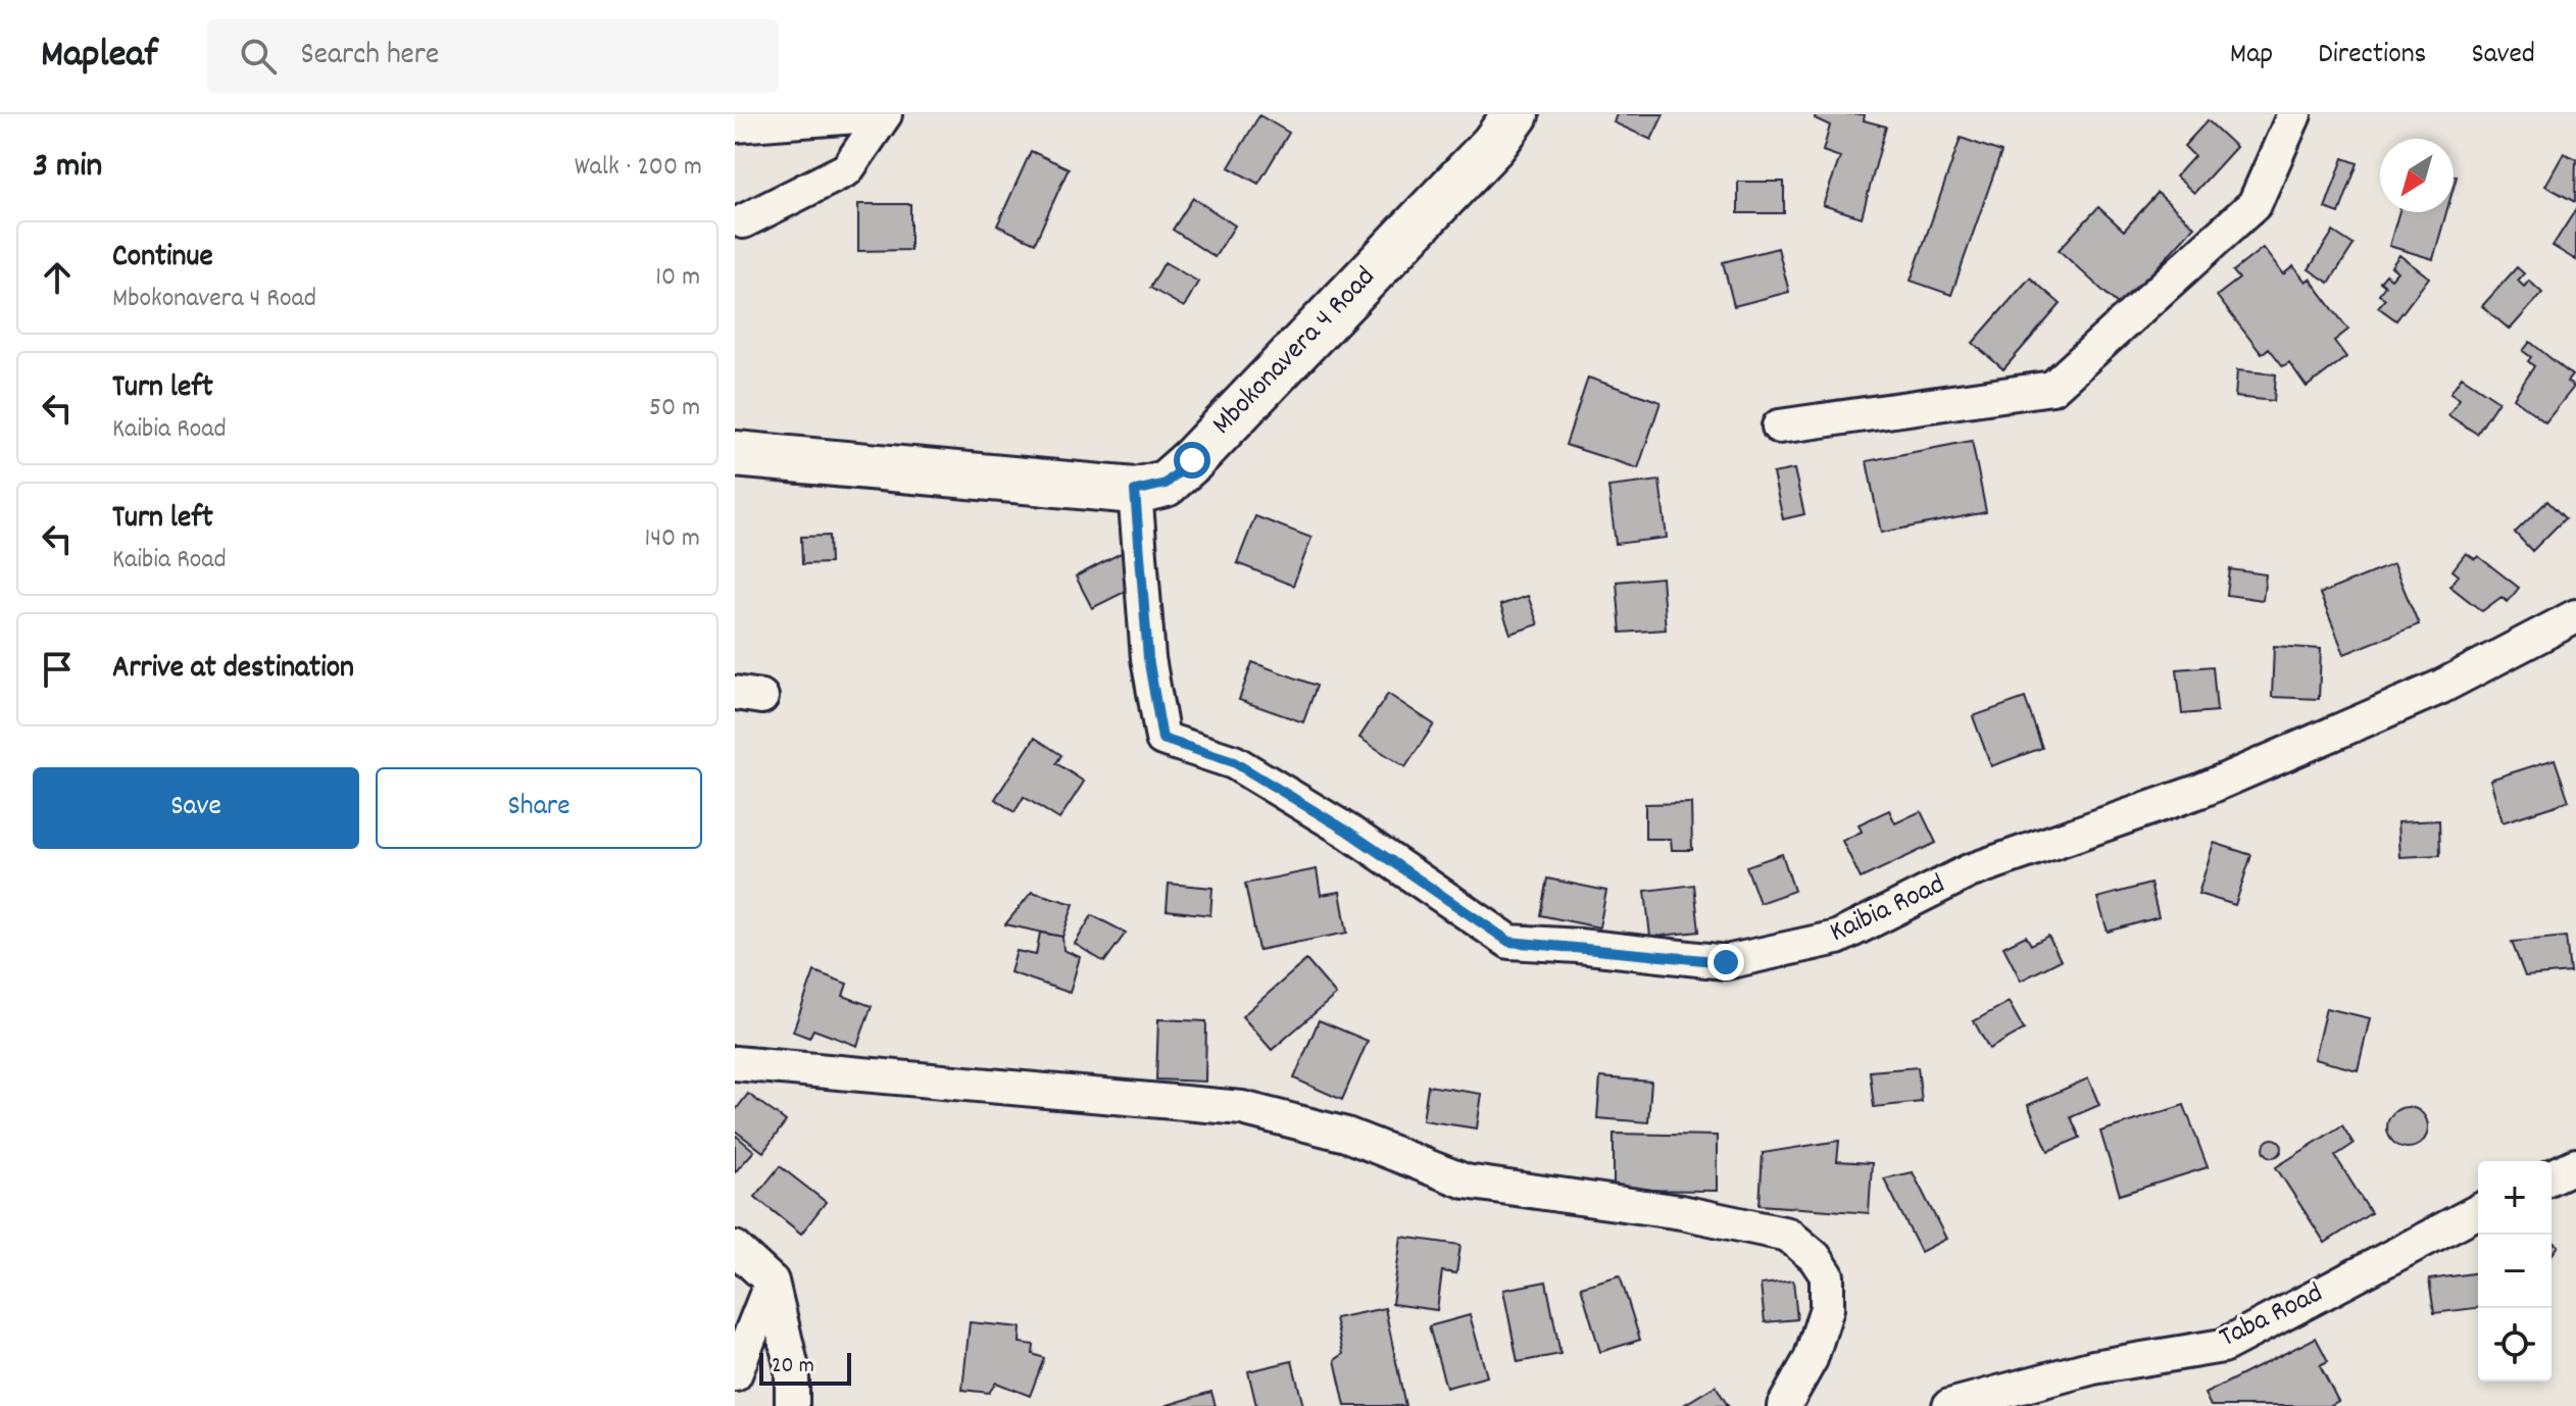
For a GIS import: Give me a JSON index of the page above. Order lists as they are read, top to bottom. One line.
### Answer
{"streets":{"street":["Mbokonavera 4 Road","Kaibia Road","Taba Road"]},"crossings":[["Mbokonavera 4 Road","Kaibia Road"]],"scale_bar":"20 m","north":"bottom left","page":{"header":"Mapleaf","search":"Search here","nav":["Map","Directions","Saved"],"heading":["3 min","Walk · 200 m"],"list":[["Continue","Mbokonavera 4 Road","10 m"],["Turn left","Kaibia Road","50 m"],["Turn left","Kaibia Road","140 m"],"Arrive at destination"],"buttons":["Save","Share"],"map_buttons":["+","−"],"scale":"20 m"}}
